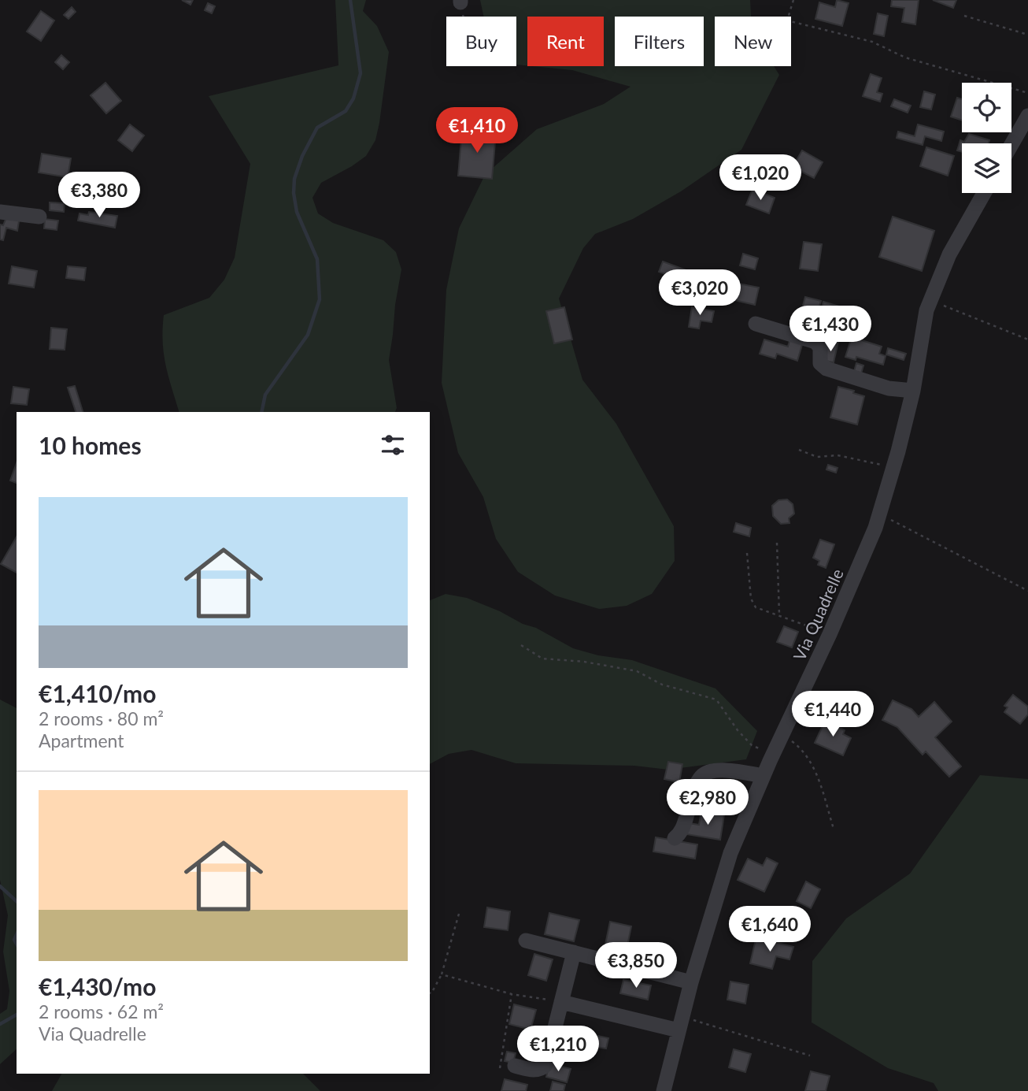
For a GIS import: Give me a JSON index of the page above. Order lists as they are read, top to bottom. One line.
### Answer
{"streets":{"street":["Via Quadrelle"]},"page":{"chip":["Buy","Rent","Filters","New"],"price":["€1,410","€1,020","€3,380","€3,020","€1,430","€1,440","€2,980","€1,640","€3,850","€1,210"],"heading":"10 homes","list":[{"name":"€1,410/mo","note":"2 rooms · 80 m² · Apartment"},{"name":"€1,430/mo","note":"2 rooms · 62 m² · Via Quadrelle"}]}}
